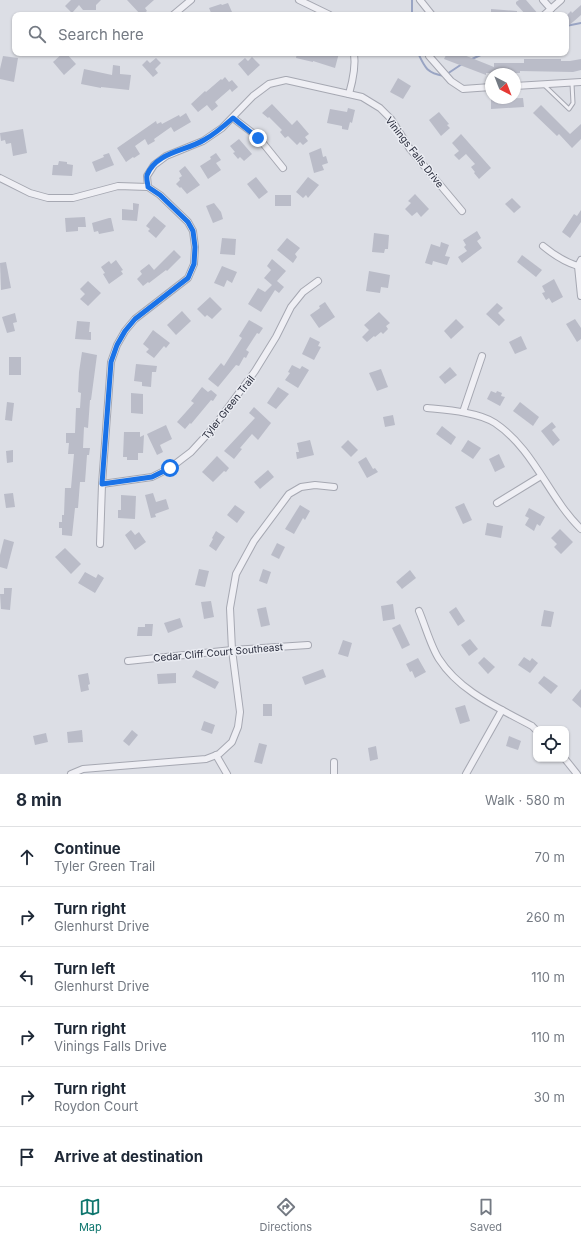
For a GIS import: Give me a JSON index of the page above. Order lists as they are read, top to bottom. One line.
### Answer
{"streets":{"street":["Vinings Falls Drive","Tyler Green Trail","Cedar Cliff Court Southeast"]},"north":"bottom right","page":{"search":"Search here","heading":["8 min","Walk · 580 m"],"list":[["Continue","Tyler Green Trail","70 m"],["Turn right","Glenhurst Drive","260 m"],["Turn left","Glenhurst Drive","110 m"],["Turn right","Vinings Falls Drive","110 m"],["Turn right","Roydon Court","30 m"],"Arrive at destination"],"nav":["Map","Directions","Saved"]}}
